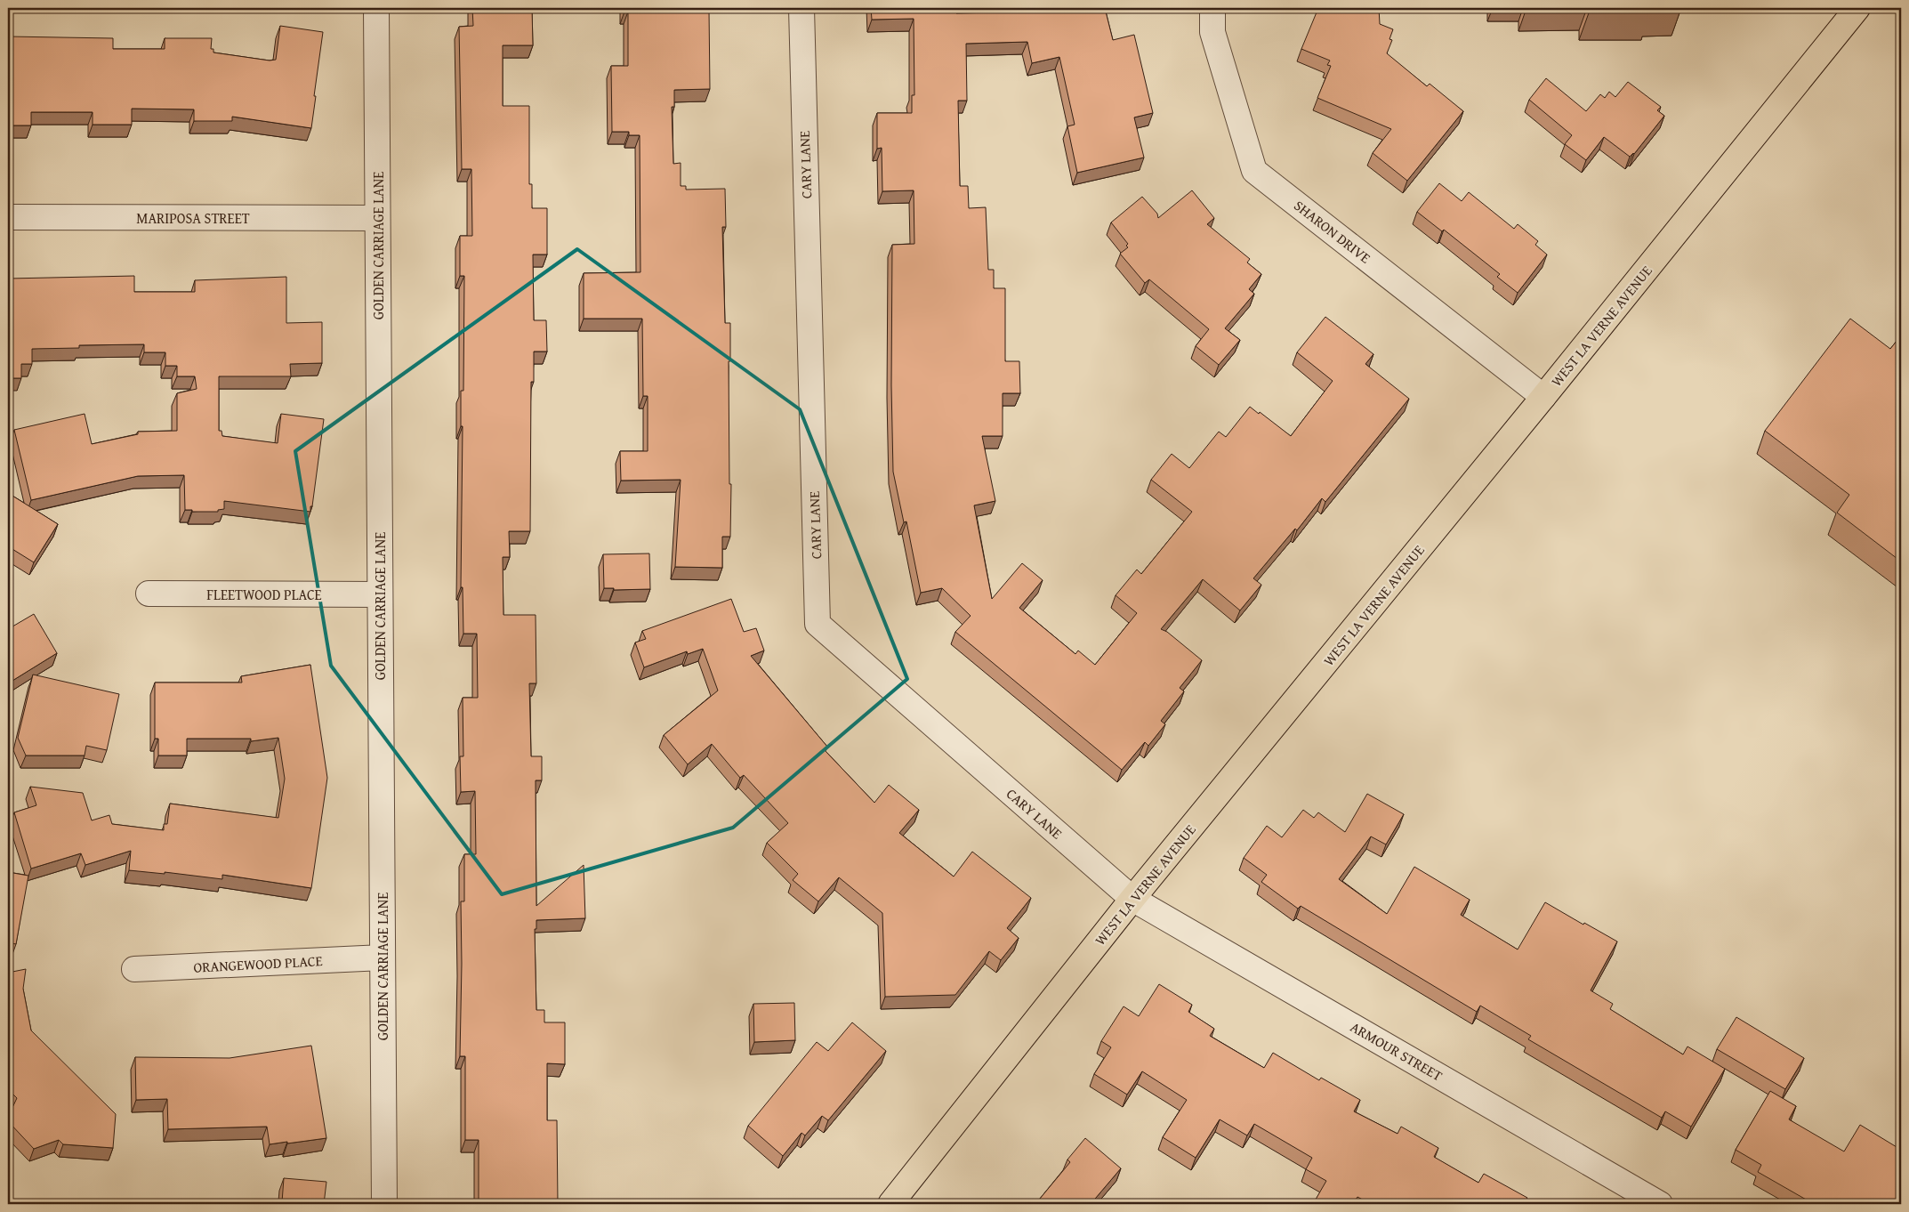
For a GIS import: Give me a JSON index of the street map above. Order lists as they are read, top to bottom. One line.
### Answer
{"streets":{"main road":["WEST LA VERNE AVENUE"],"street":["CARY LANE","MARIPOSA STREET","SHARON DRIVE","GOLDEN CARRIAGE LANE","FLEETWOOD PLACE","ORANGEWOOD PLACE","ARMOUR STREET"]},"crossings":[["CARY LANE","WEST LA VERNE AVENUE"],["CARY LANE","ARMOUR STREET"],["MARIPOSA STREET","GOLDEN CARRIAGE LANE"],["SHARON DRIVE","WEST LA VERNE AVENUE"],["GOLDEN CARRIAGE LANE","FLEETWOOD PLACE"],["GOLDEN CARRIAGE LANE","ORANGEWOOD PLACE"],["WEST LA VERNE AVENUE","ARMOUR STREET"]]}
